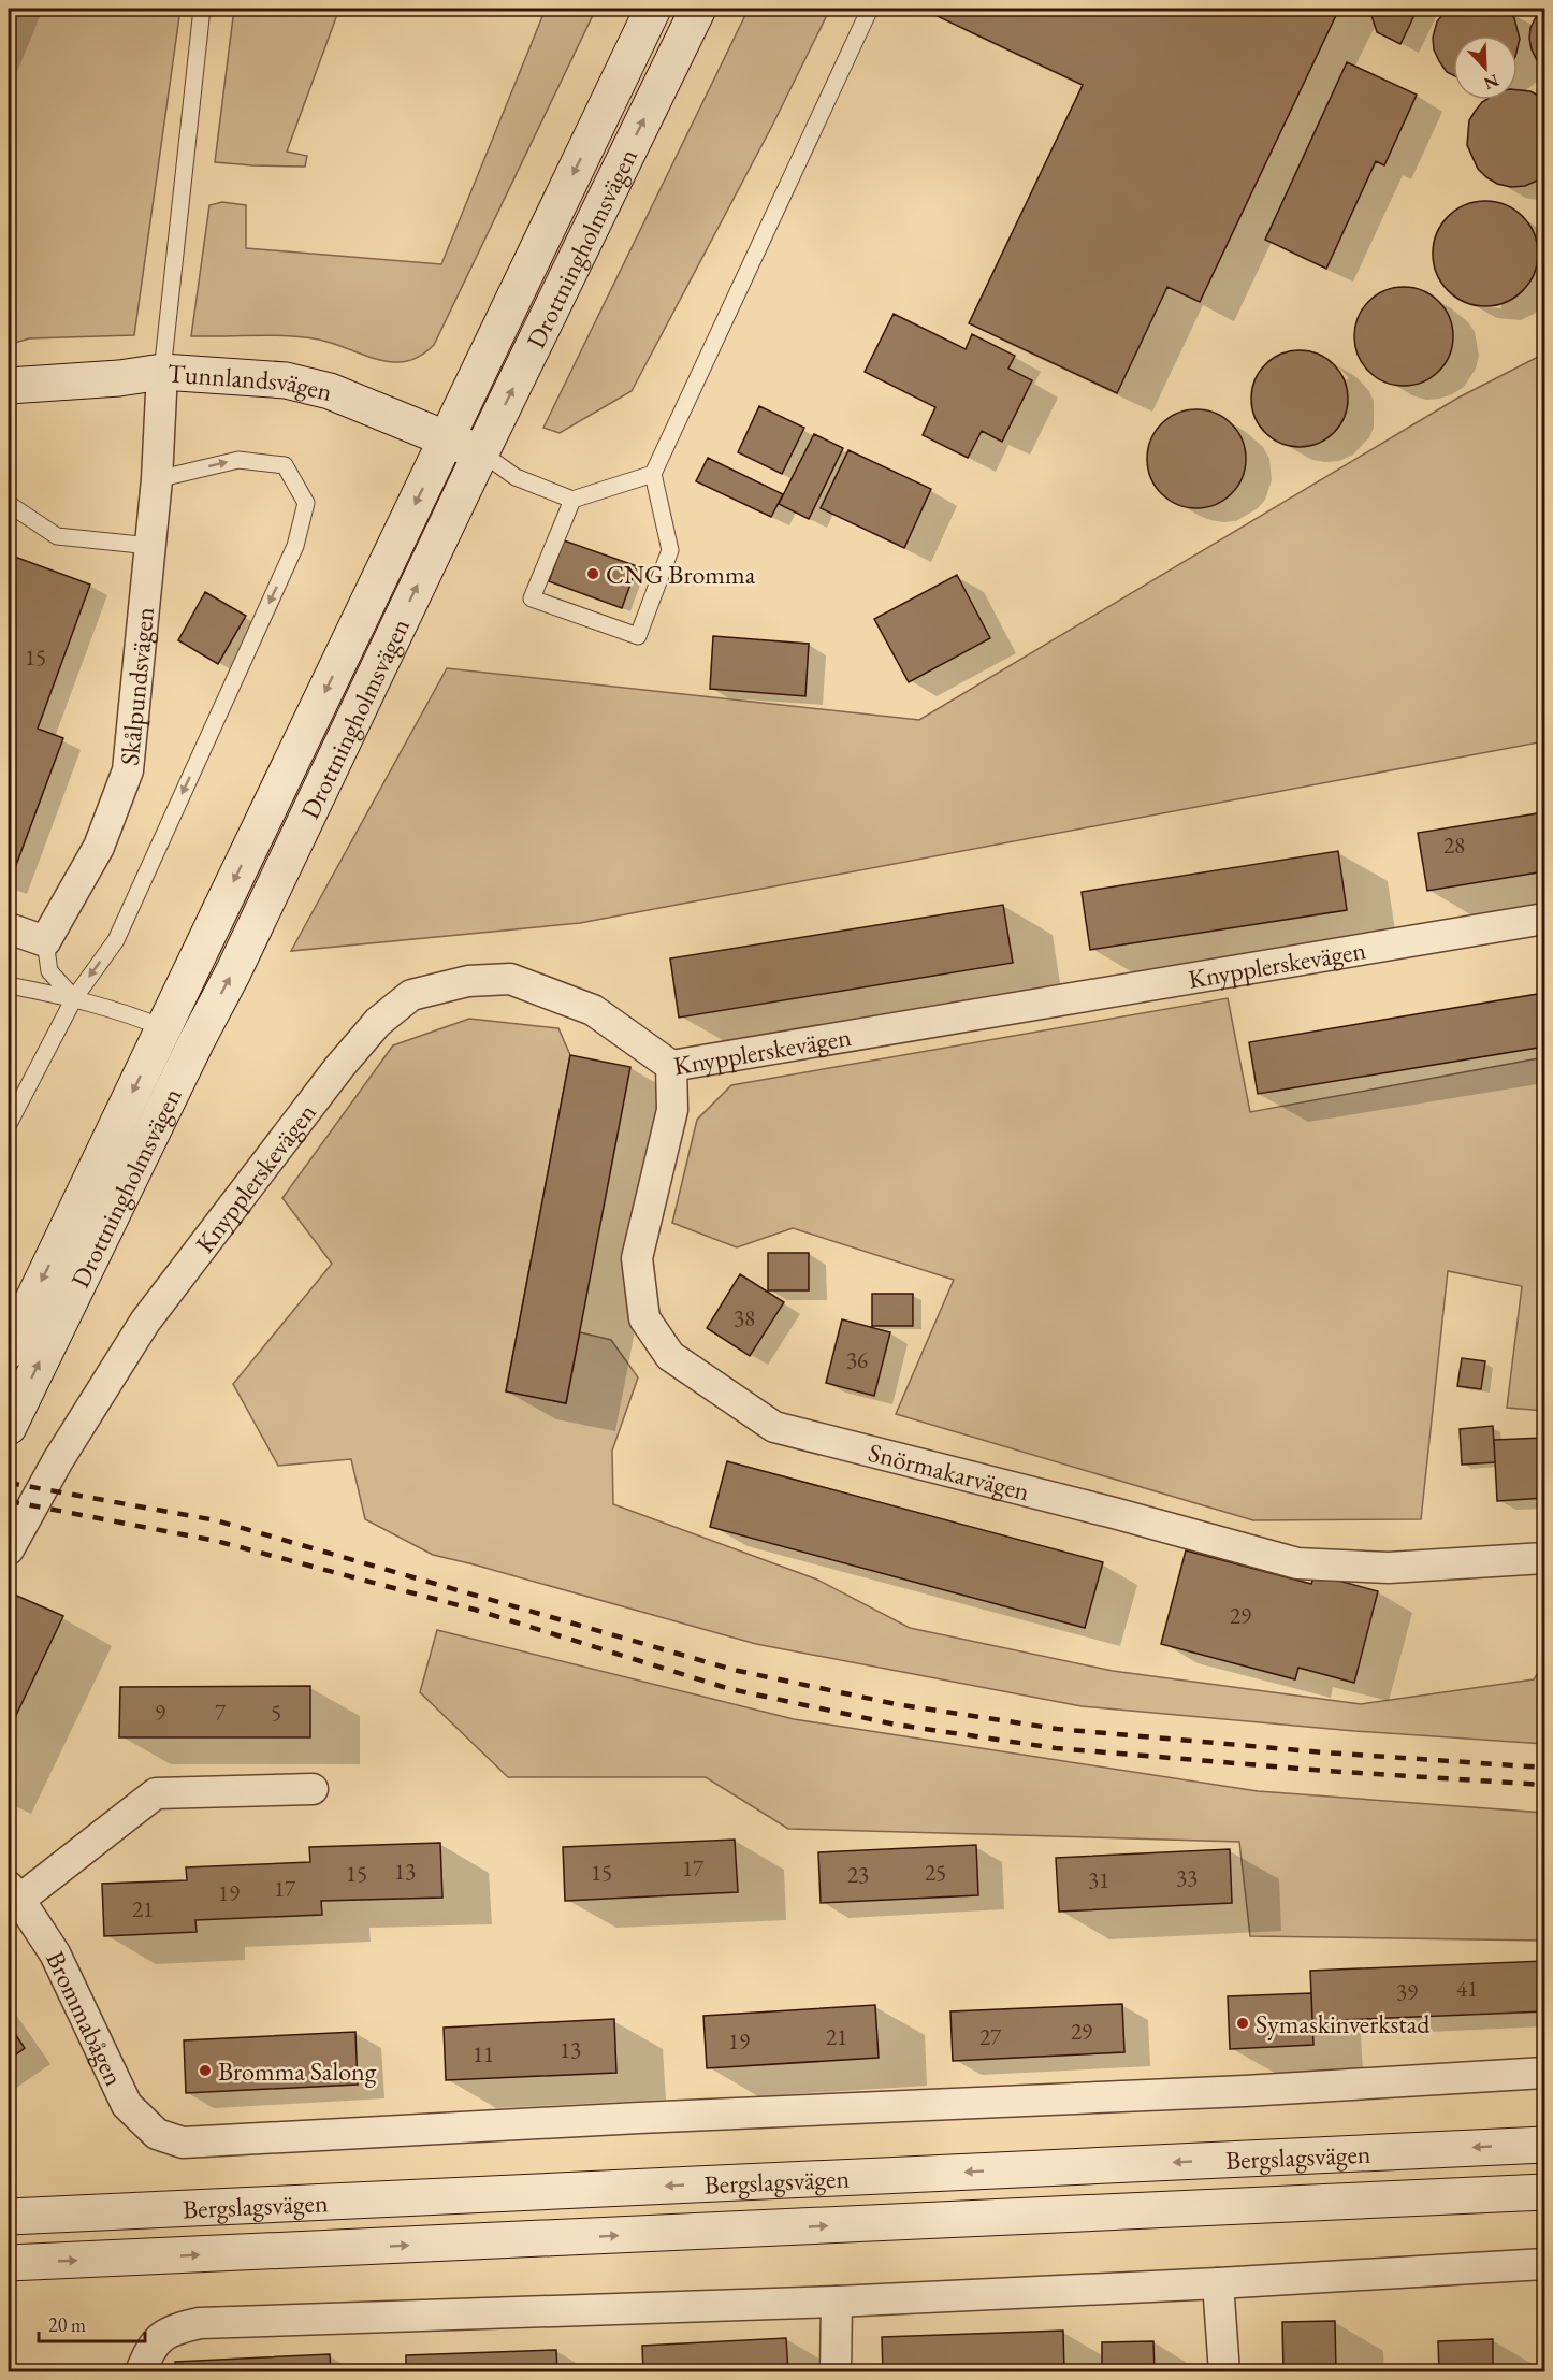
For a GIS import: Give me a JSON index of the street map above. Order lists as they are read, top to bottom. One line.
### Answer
{"streets":{"main road":["Drottningholmsvägen","Tunnlandsvägen","Bergslagsvägen"],"street":["Skålpundsvägen","Knypplerskevägen","Snörmakarvägen","Brommabågen"]},"crossings":[["Drottningholmsvägen","Tunnlandsvägen"],["Tunnlandsvägen","Skålpundsvägen"],["Knypplerskevägen","Snörmakarvägen"]],"places":["CNG Bromma","Symaskinverkstad","Bromma Salong"],"house_numbers":["15","28","38","36","29","9","7","5","17","13","15","25","15","23","33","31","17","19","21","41","39","29","21","27","19","13","11"],"scale_bar":"20 m","north":"bottom right"}
